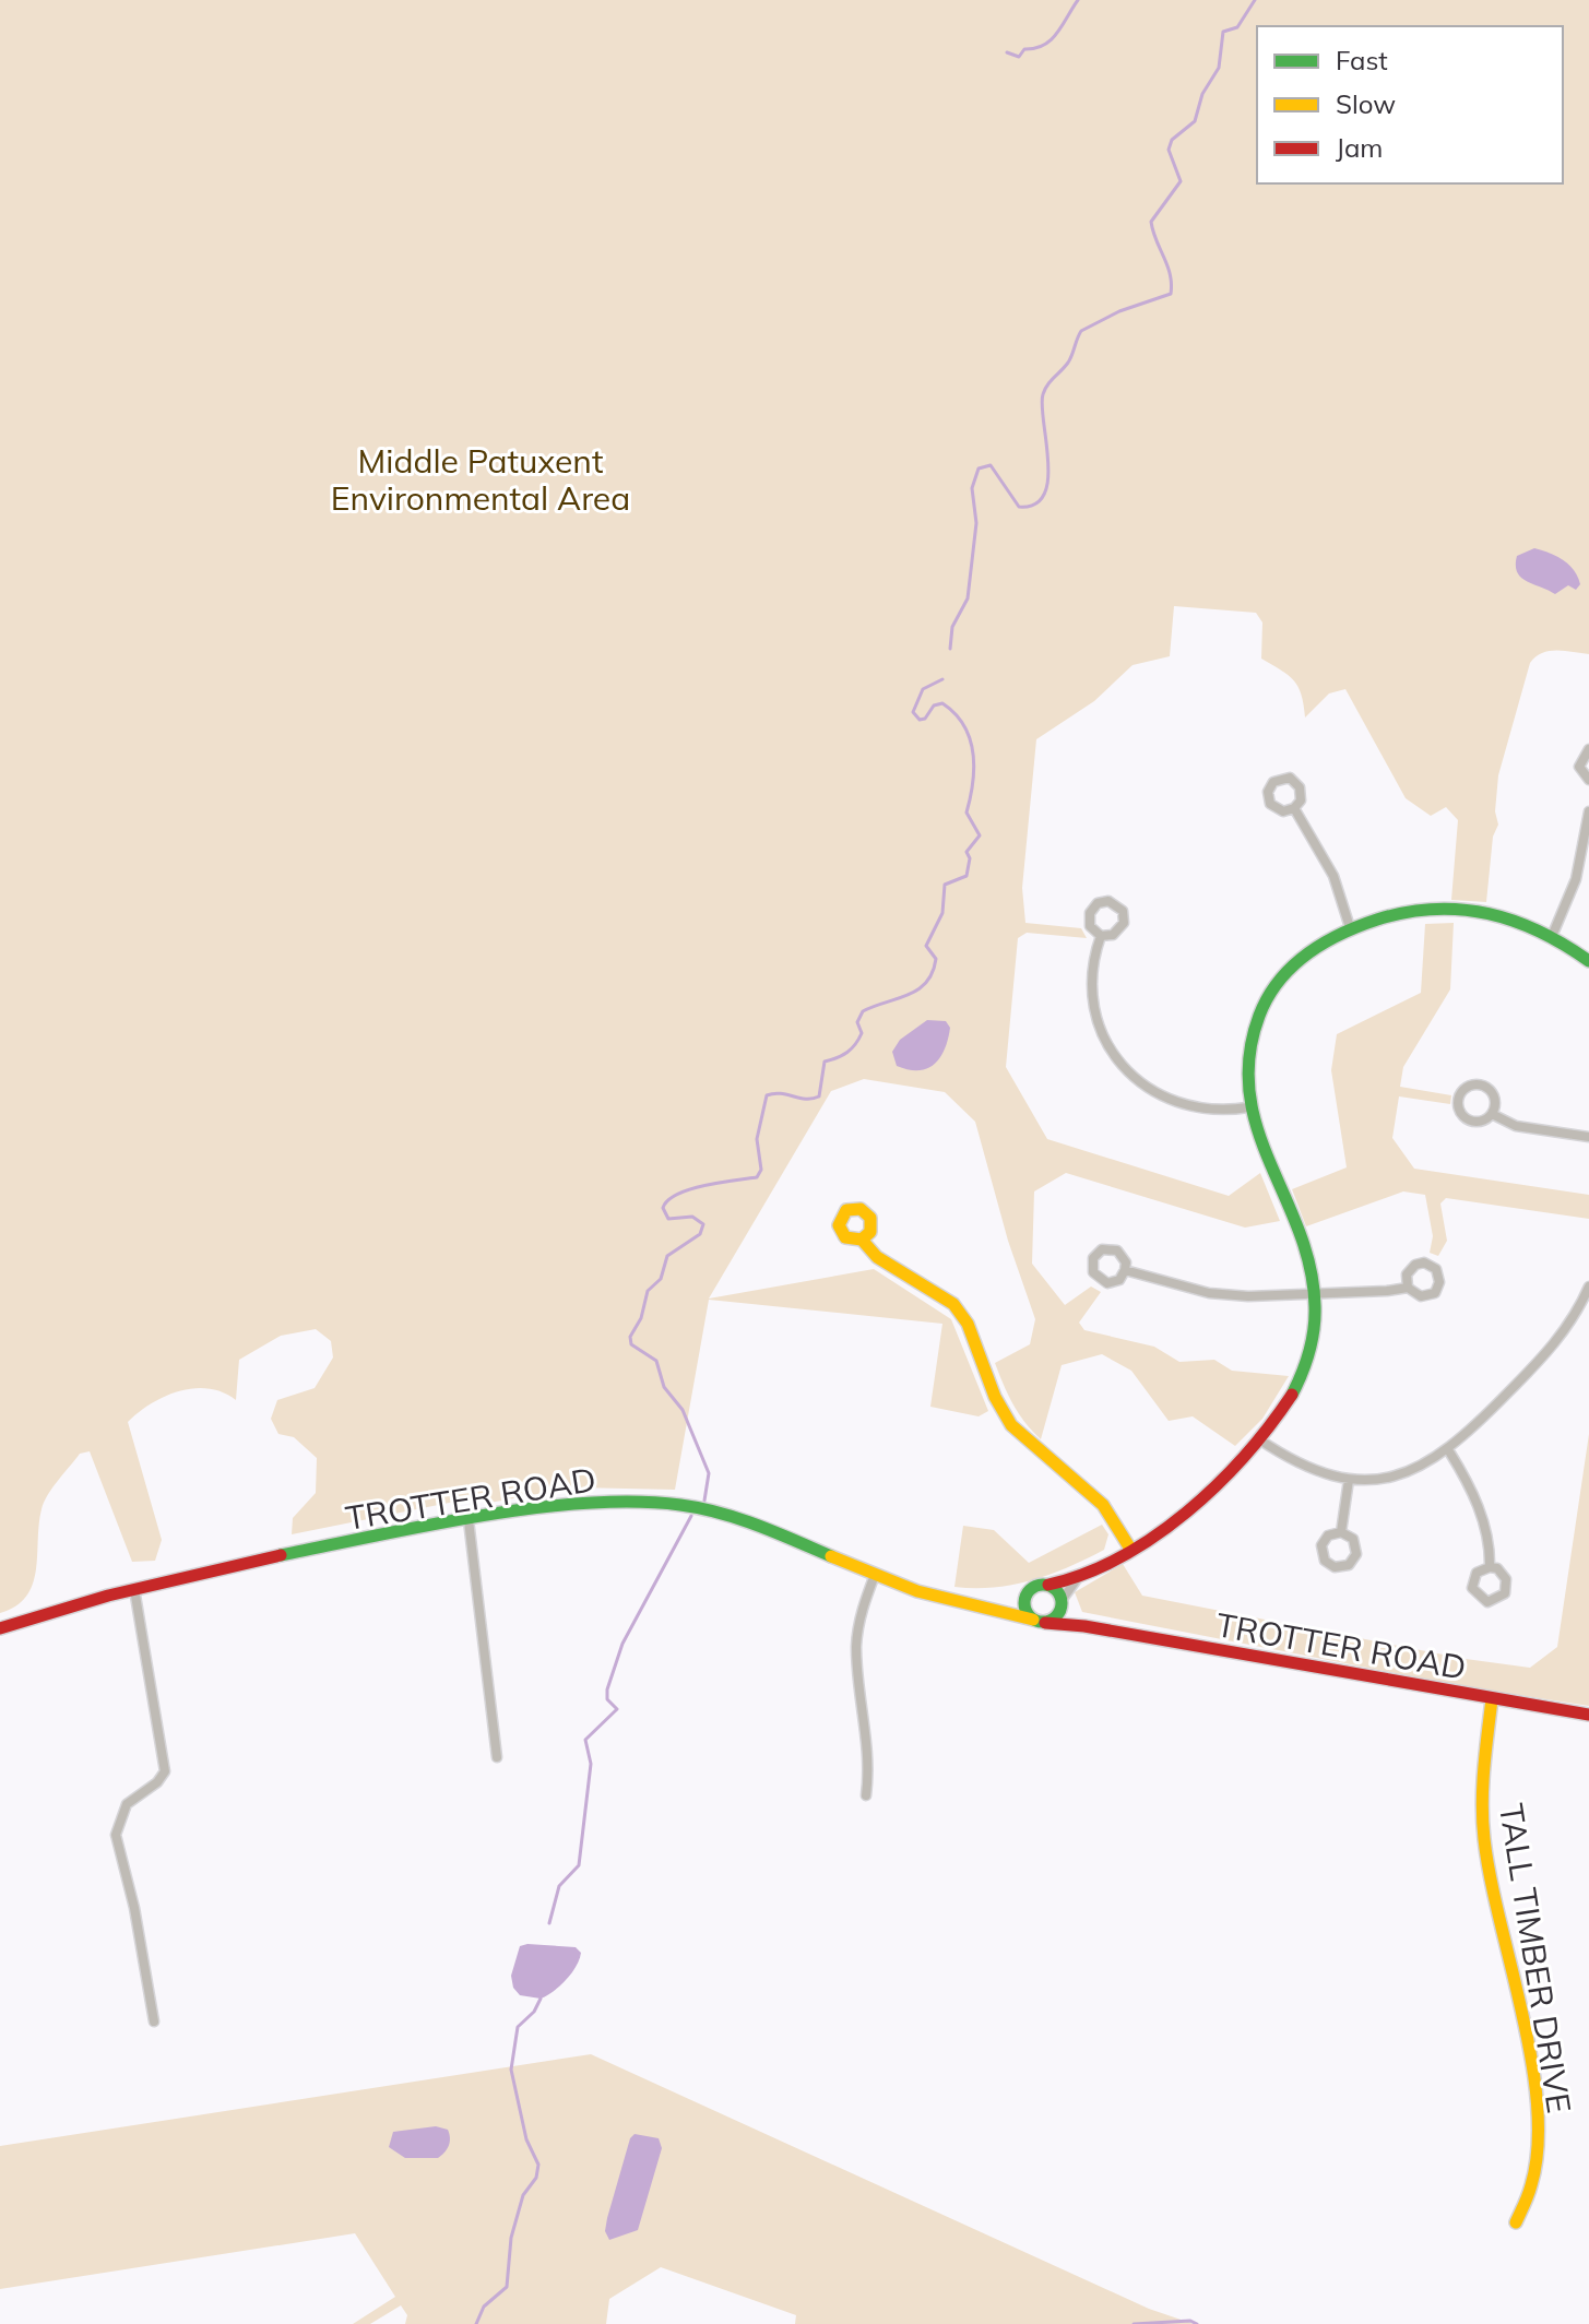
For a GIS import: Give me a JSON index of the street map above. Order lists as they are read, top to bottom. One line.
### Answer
{"streets":{"street":["TROTTER ROAD","TALL TIMBER DRIVE"]},"crossings":[["TROTTER ROAD","TALL TIMBER DRIVE"]],"parks":["Middle Patuxent Environmental Area"],"legend":["Fast","Slow","Jam"]}
